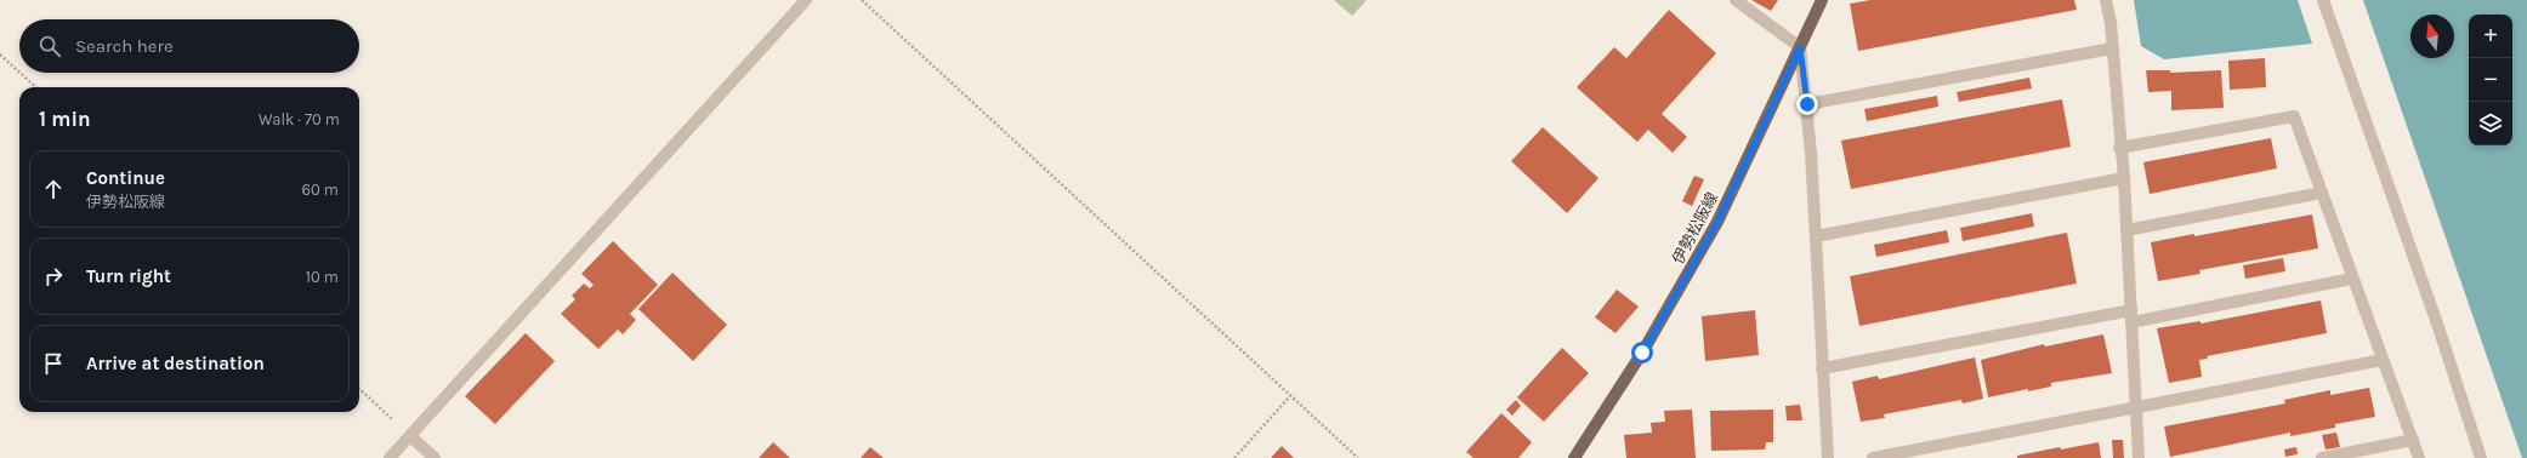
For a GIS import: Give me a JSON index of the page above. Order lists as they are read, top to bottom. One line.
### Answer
{"streets":{"main road":["伊勢松阪線"]},"north":"top","page":{"map_buttons":["+","−"],"search":"Search here","heading":["1 min","Walk · 70 m"],"list":[["Continue","伊勢松阪線","60 m"],["Turn right","10 m"],"Arrive at destination"]}}
